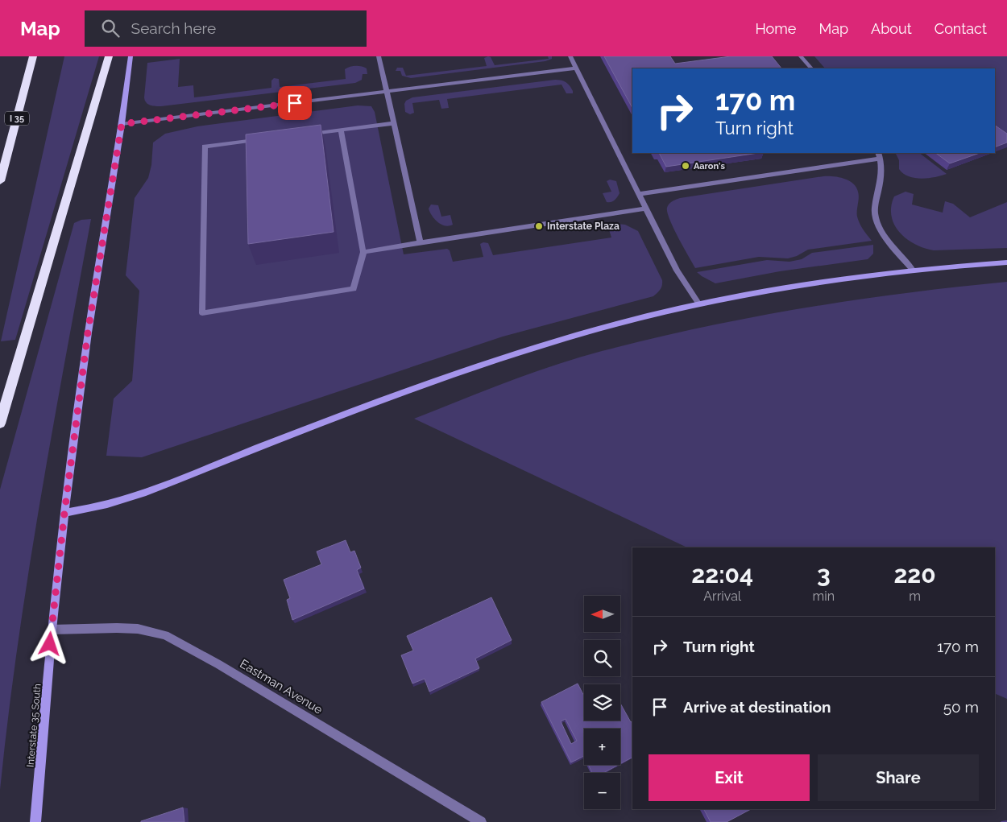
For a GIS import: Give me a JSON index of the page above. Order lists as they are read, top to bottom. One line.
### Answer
{"streets":{"highway":["I 35"],"main road":["Interstate 35 South"],"street":["Eastman Avenue"]},"crossings":[["Eastman Avenue","Interstate 35 South"]],"places":["Aaron's","Interstate Plaza"],"north":"left","page":{"header":"Map","search":"Search here","nav":["Home","Map","About","Contact"],"turn":["170 m","Turn right"],"eta":["22:04","Arrival","3","min","220","m"],"map_buttons":["+","−"],"list":[{"name":"Turn right","value":"170 m"},{"name":"Arrive at destination","value":"50 m"}],"buttons":["Exit","Share"]}}
